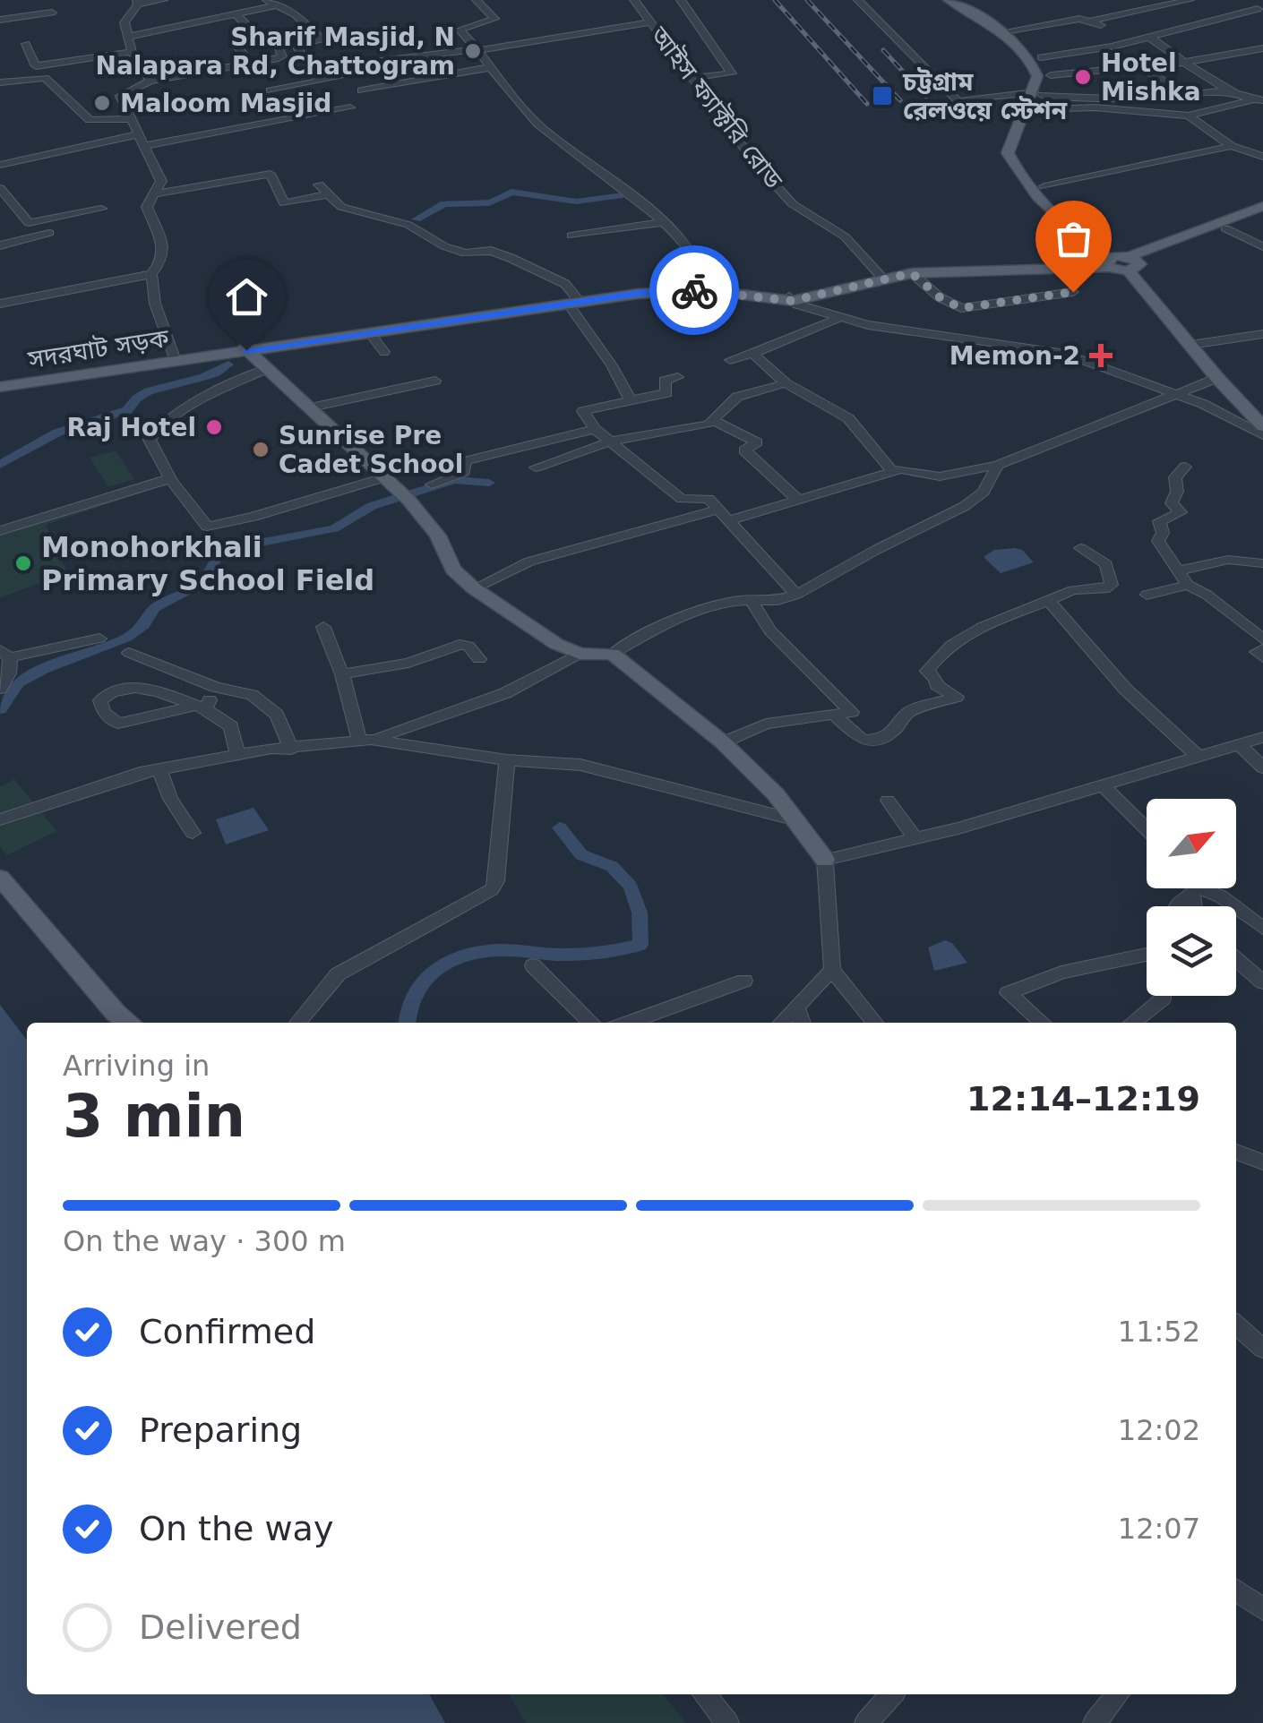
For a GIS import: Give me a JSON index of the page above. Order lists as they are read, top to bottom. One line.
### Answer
{"streets":{"main road":["সদরঘাট সড়ক"],"street":["আইস ফ্যাক্টরি রোড"]},"crossings":[["আইস ফ্যাক্টরি রোড","সদরঘাট সড়ক"]],"places":{"other":["Sharif Masjid, N Nalapara Rd, Chattogram","Hotel Mishka","Maloom Masjid","Raj Hotel","Sunrise Pre Cadet School","Monohorkhali Primary School Field"],"transit":["চট্টগ্রাম রেলওয়ে স্টেশন"],"health":["Memon-2"]},"north":"top right","page":{"heading":["3 min","Arriving in","12:14–12:19"],"bar":"On the way · 300 m","list":[["Confirmed","11:52"],["Preparing","12:02"],["On the way","12:07"],"Delivered"]}}
